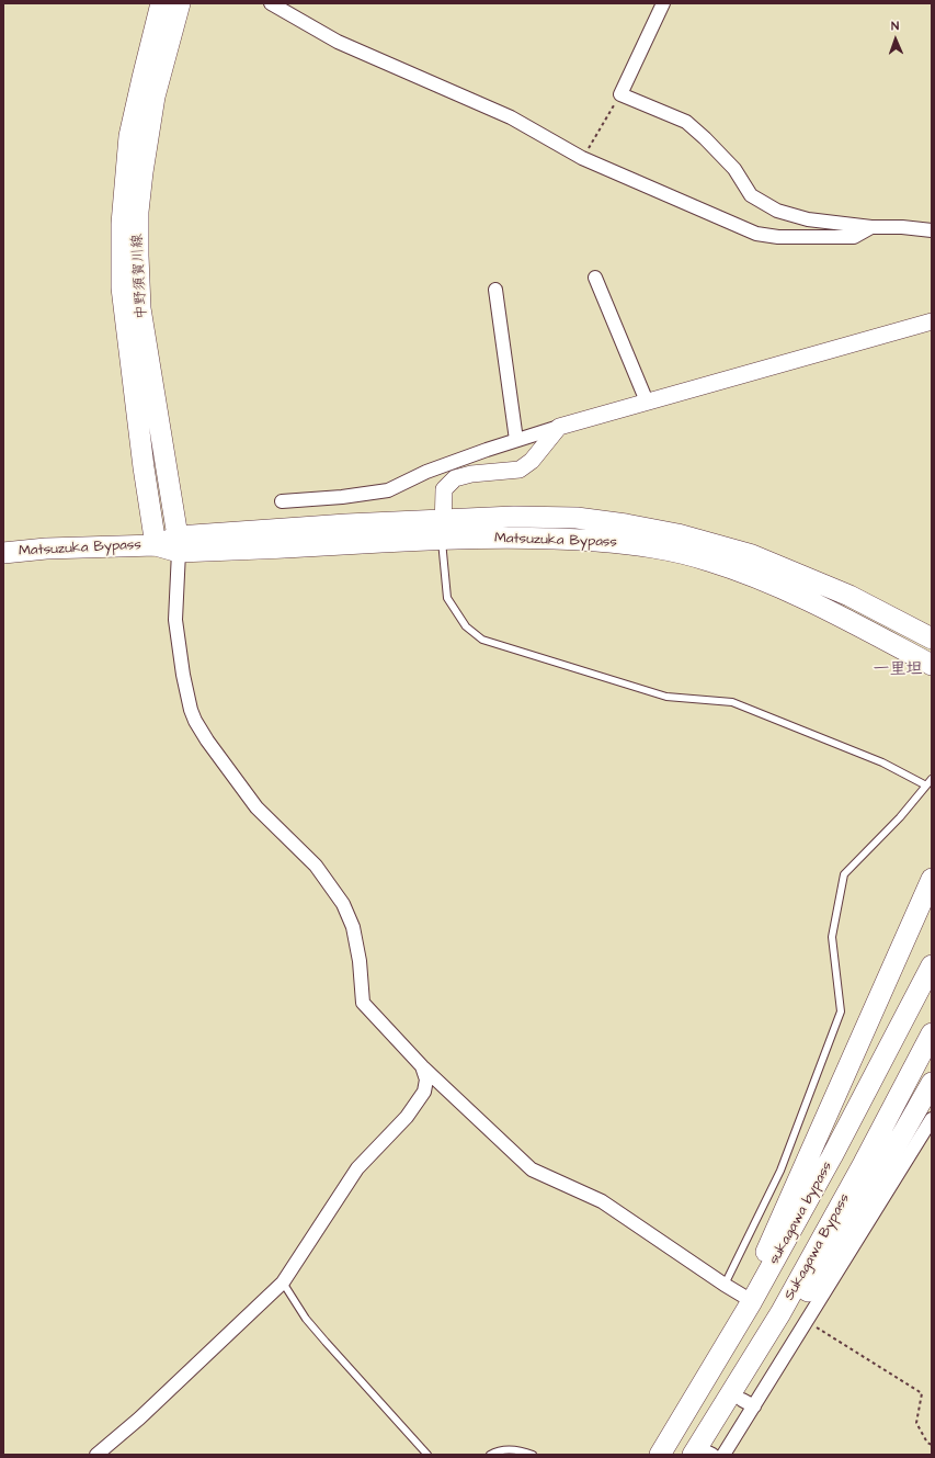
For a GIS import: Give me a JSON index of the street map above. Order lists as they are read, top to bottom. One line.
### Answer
{"streets":{"main road":["中野須賀川線","Matsuzuka Bypass","sukagawa bypass","Sukagawa Bypass"]},"crossings":[["中野須賀川線","Matsuzuka Bypass"]],"districts":["一里坦"],"north":"top"}
